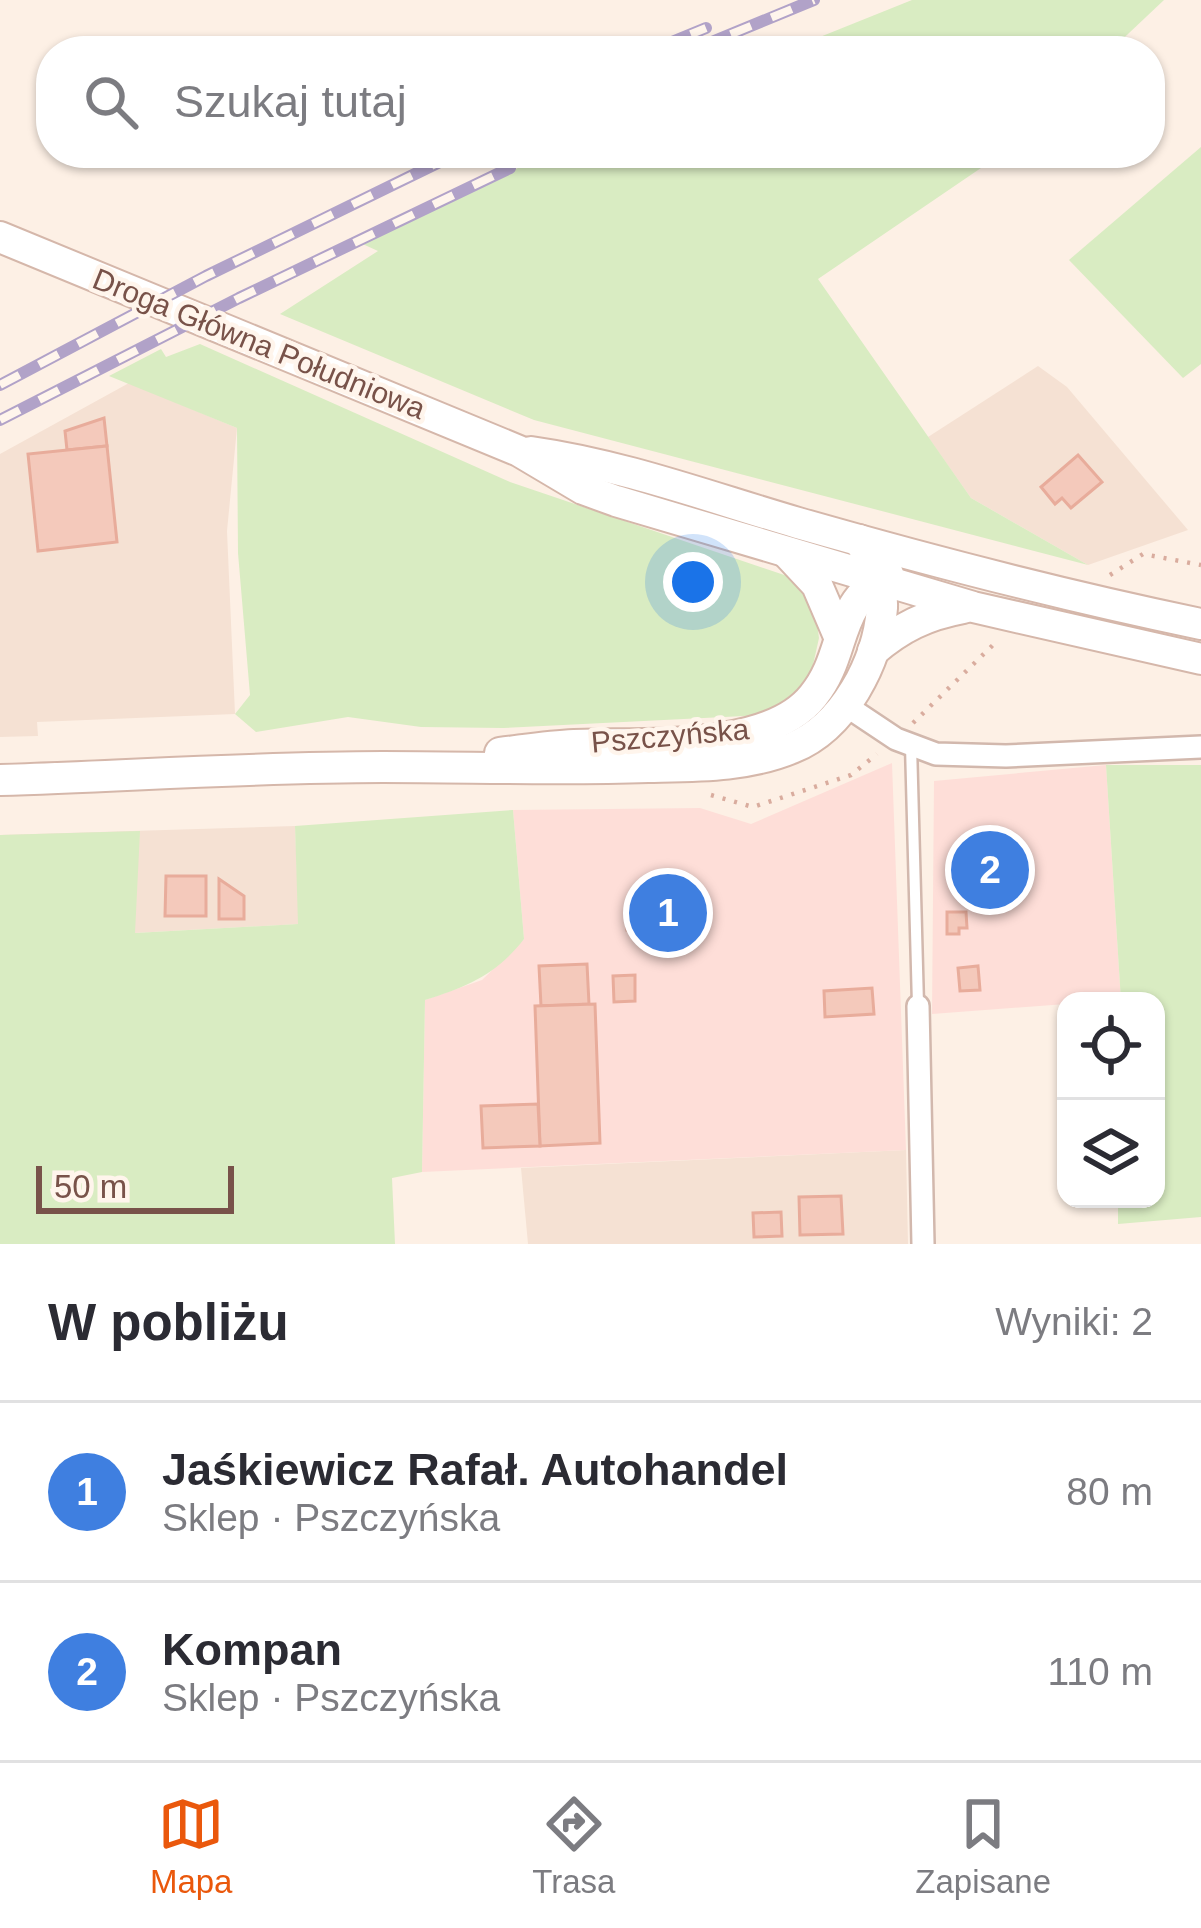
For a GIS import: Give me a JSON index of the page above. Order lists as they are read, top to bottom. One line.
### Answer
{"streets":{"main road":["Droga Główna Południowa","Pszczyńska"]},"crossings":[["Droga Główna Południowa","Pszczyńska"]],"scale_bar":"50 m","page":{"search":"Szukaj tutaj","pins":["2","1"],"scale":"50 m","heading":["W pobliżu","Wyniki: 2"],"list":[{"mark":"1","name":"Jaśkiewicz Rafał. Autohandel","note":"Sklep · Pszczyńska","value":"80 m"},{"mark":"2","name":"Kompan","note":"Sklep · Pszczyńska","value":"110 m"}],"nav":["Mapa","Trasa","Zapisane"]}}
